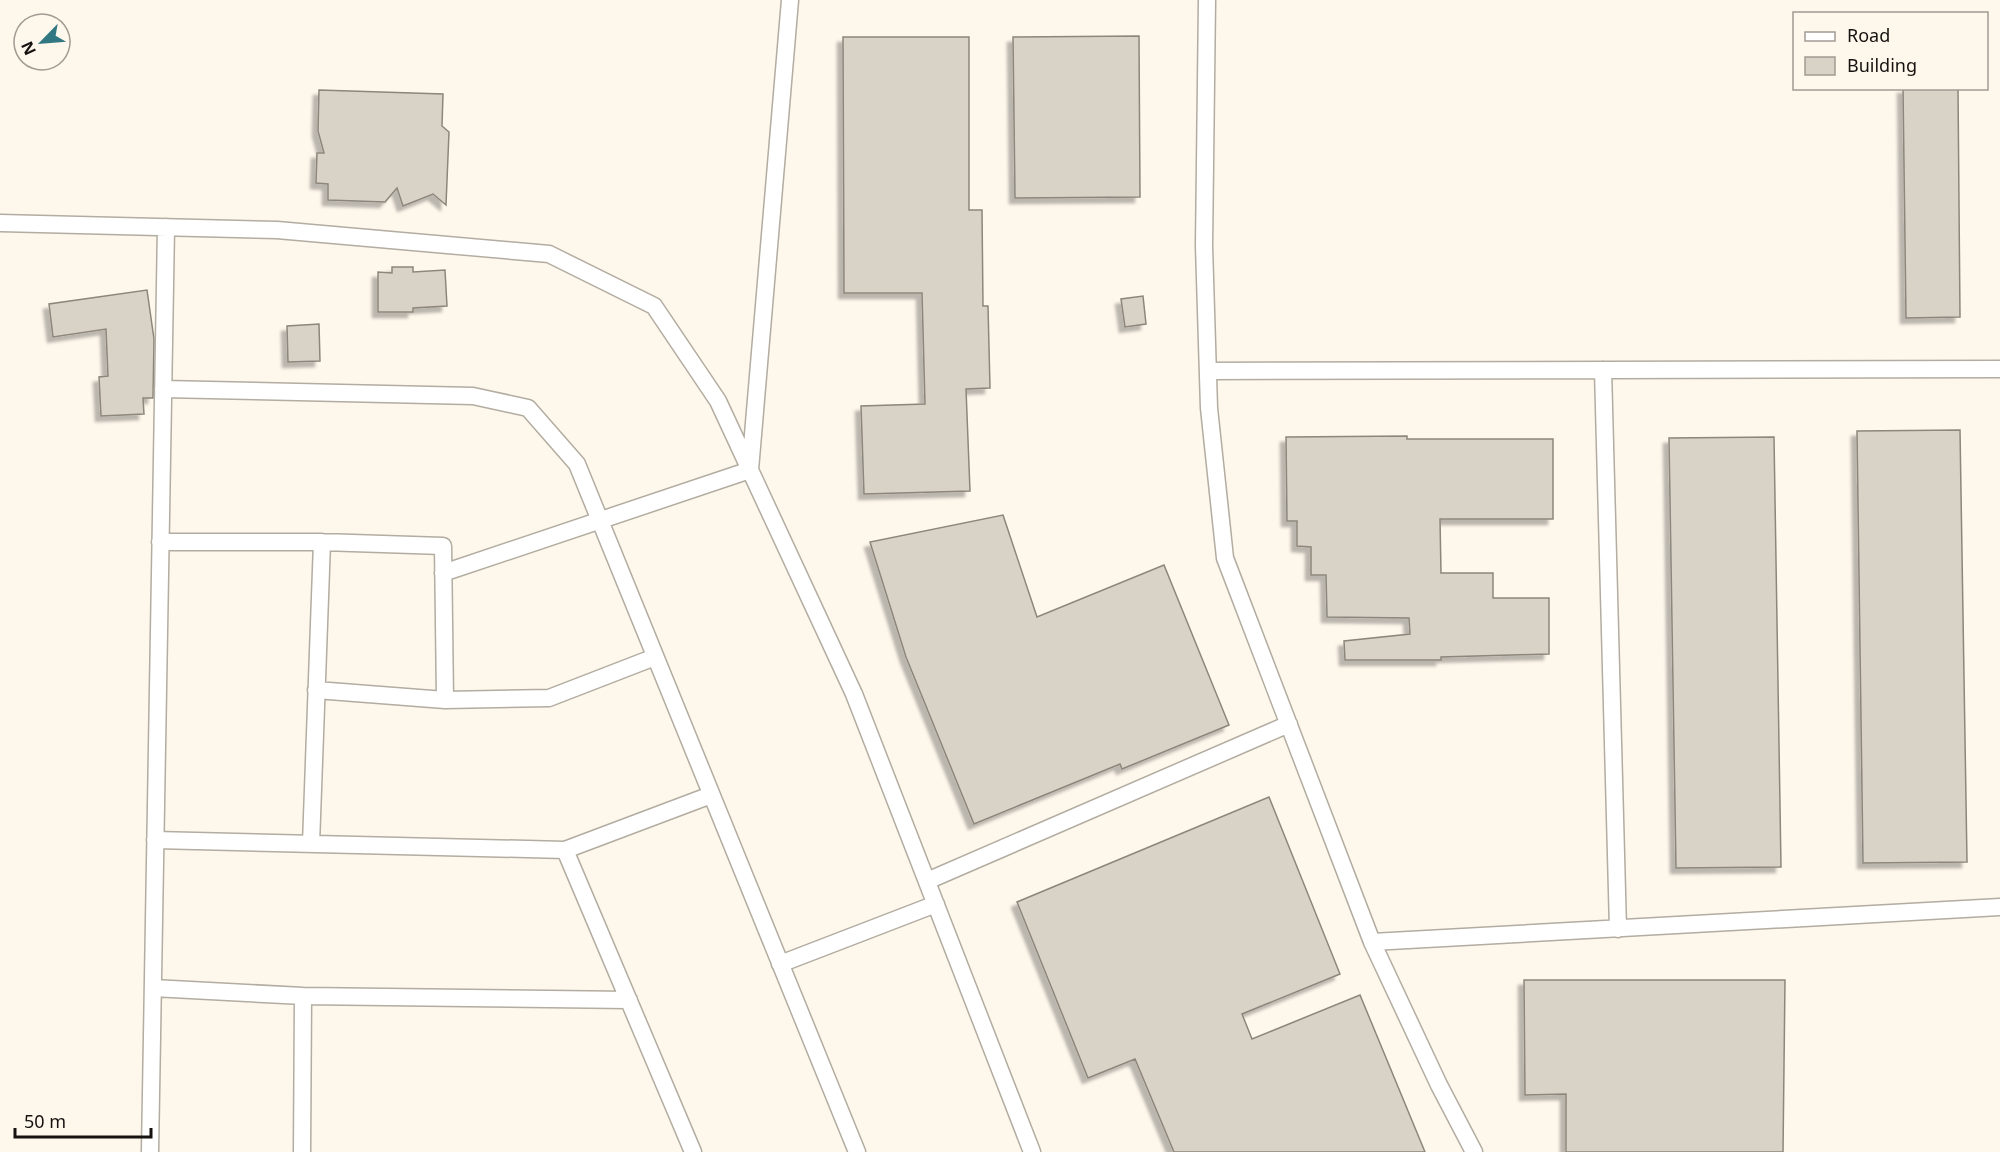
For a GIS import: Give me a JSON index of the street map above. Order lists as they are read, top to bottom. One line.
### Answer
{"legend":["Road","Building"],"scale_bar":"50 m","north":"bottom left"}
